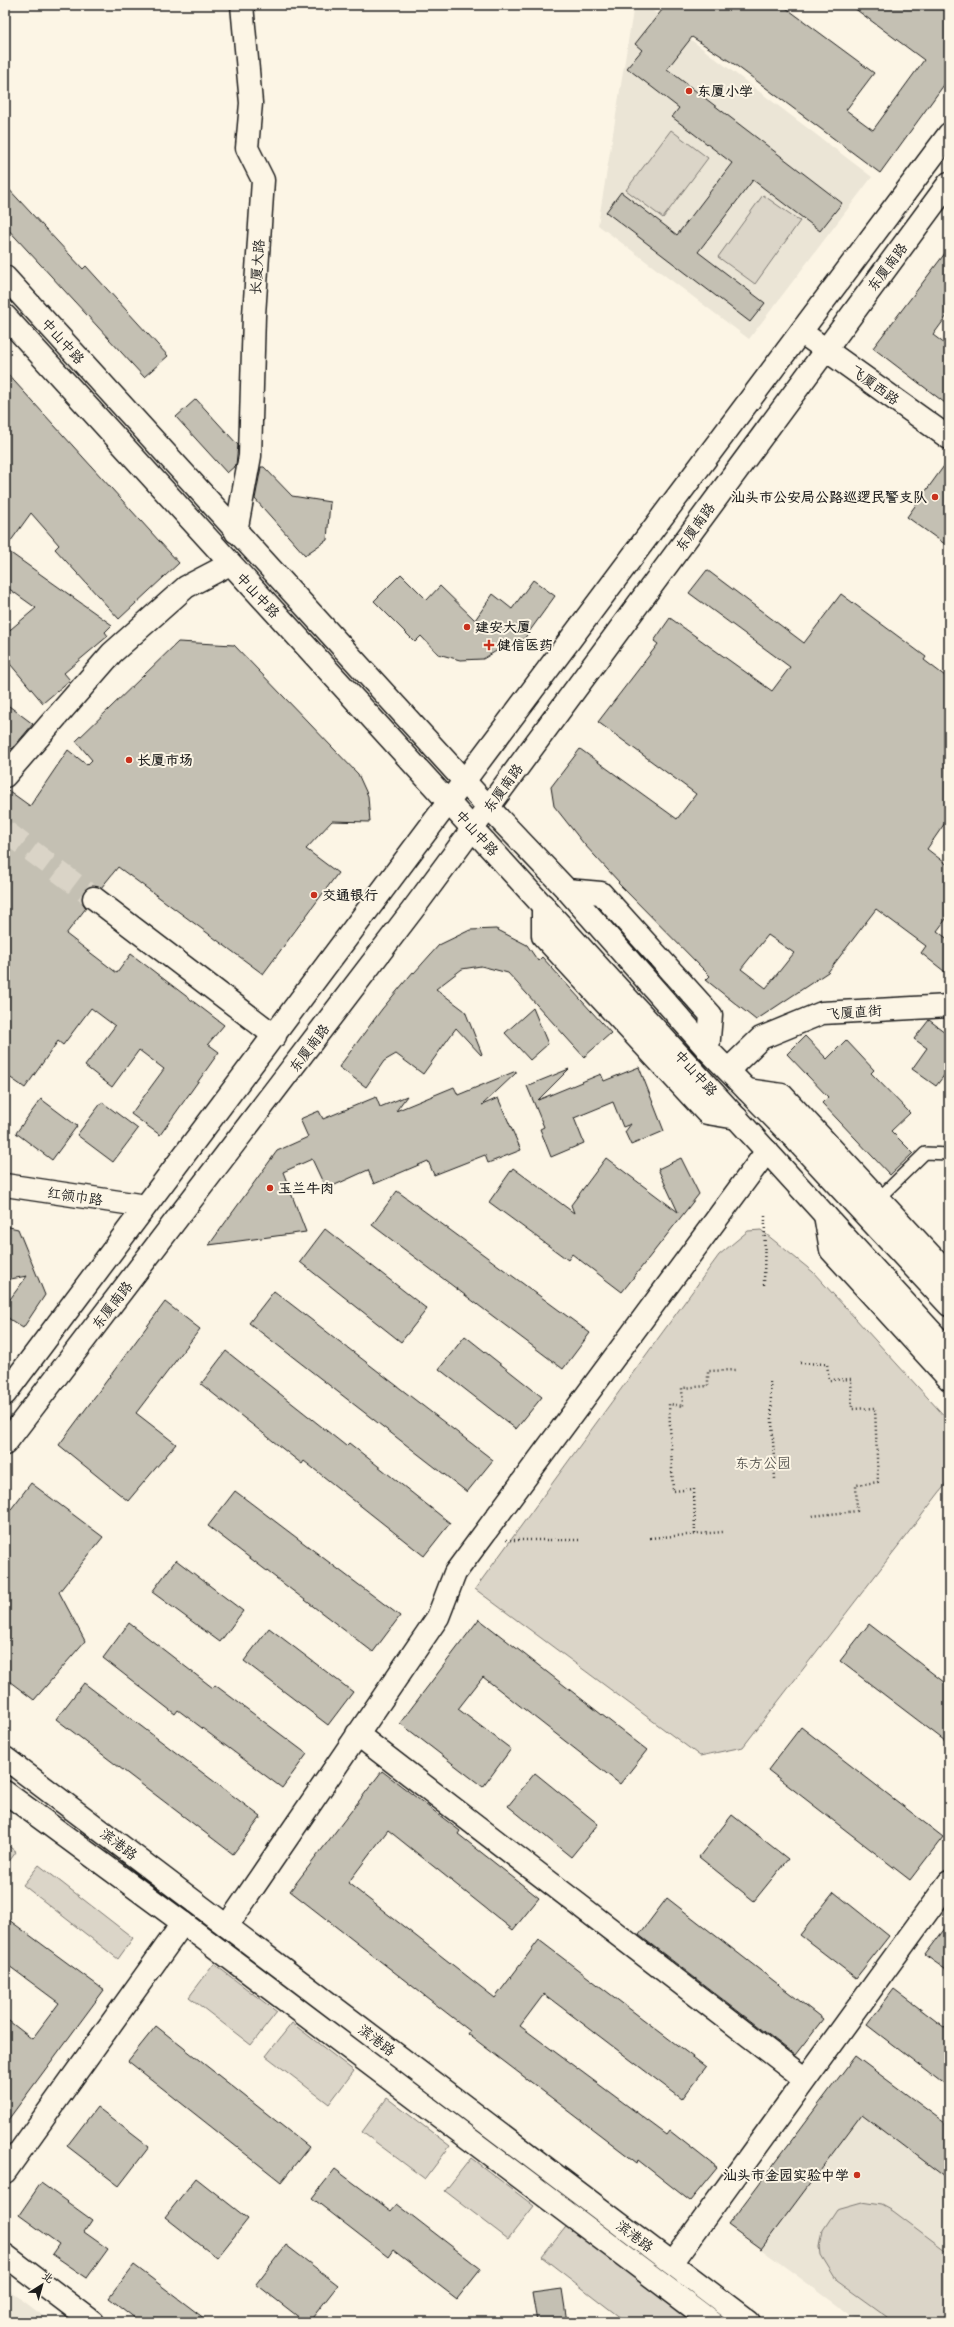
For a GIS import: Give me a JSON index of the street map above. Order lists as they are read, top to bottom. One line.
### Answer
{"streets":{"street":["长厦大路","东厦南路","中山中路","飞厦西路","飞厦直街","红领巾路","滨港路"]},"crossings":[["长厦大路","中山中路"],["东厦南路","中山中路"],["东厦南路","飞厦西路"],["中山中路","飞厦直街"]],"parks":["东方公园"],"places":{"other":["东厦小学","汕头市公安局公路巡逻民警支队","建安大厦","长厦市场","交通银行","玉兰牛肉","汕头市金园实验中学"],"health":["健信医药"]},"north":"top right"}
